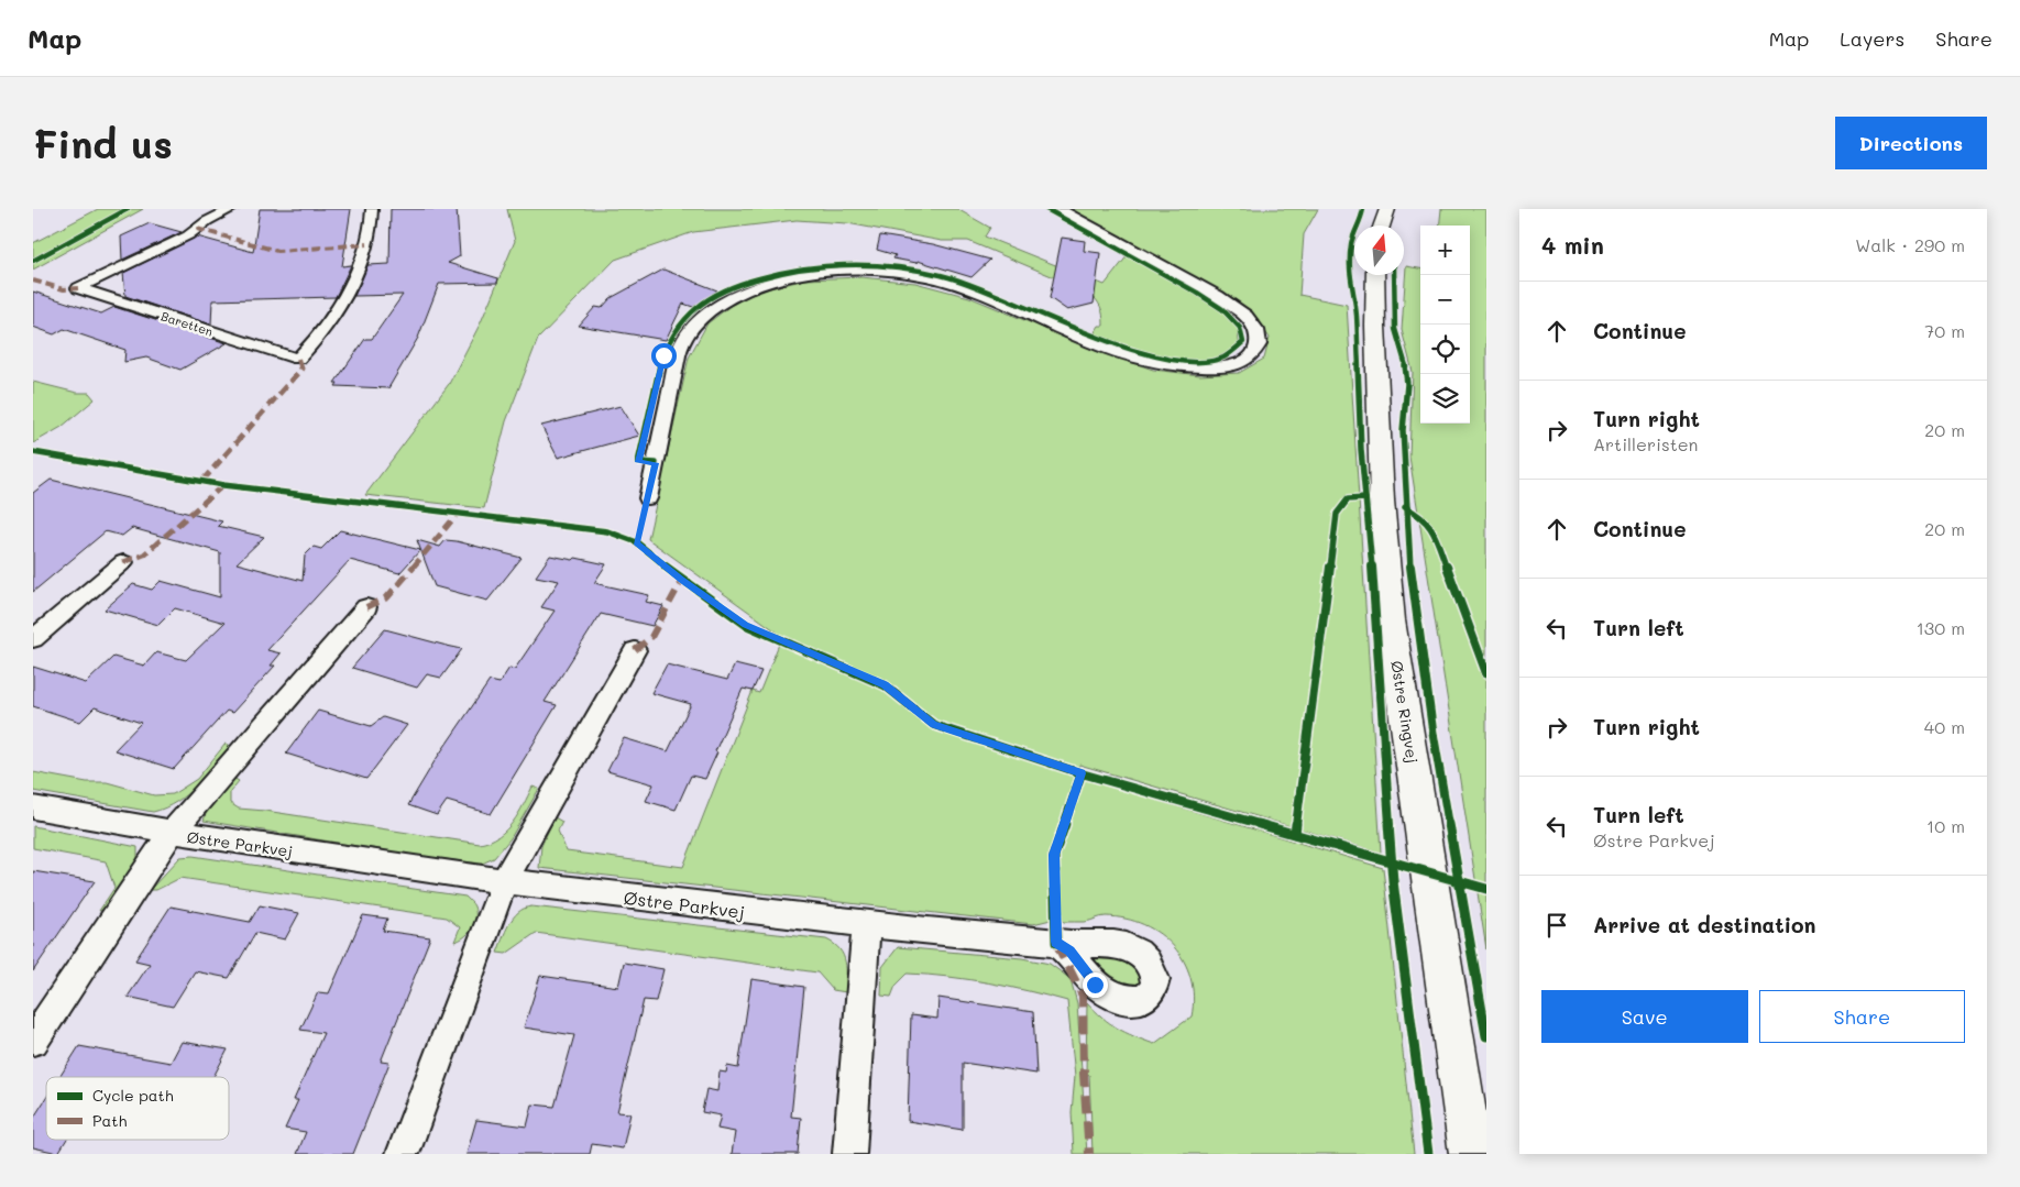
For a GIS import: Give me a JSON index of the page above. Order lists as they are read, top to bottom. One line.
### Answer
{"streets":{"main road":["Østre Ringvej"],"street":["Baretten","Østre Parkvej"]},"legend":["Cycle path","Path"],"north":"top","page":{"header":"Map","nav":["Map","Layers","Share"],"buttons":["Directions",["Save","Share"]],"title":"Find us","heading":["4 min","Walk · 290 m"],"map_buttons":["+","−"],"list":[["Continue","70 m"],["Turn right","Artilleristen","20 m"],["Continue","20 m"],["Turn left","130 m"],["Turn right","40 m"],["Turn left","Østre Parkvej","10 m"],"Arrive at destination"]}}
